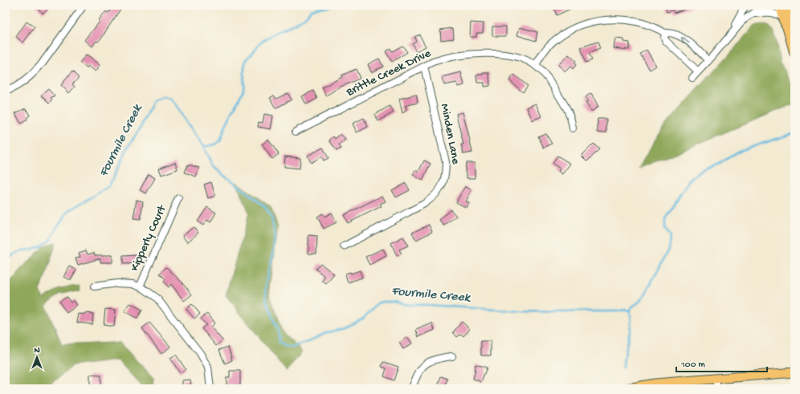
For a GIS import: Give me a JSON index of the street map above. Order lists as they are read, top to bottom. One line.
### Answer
{"streets":{"street":["Brittle Creek Drive","Minden Lane","Kipperly Court"]},"crossings":[["Brittle Creek Drive","Minden Lane"]],"water":["Fourmile Creek"],"scale_bar":"100 m","north":"top"}
